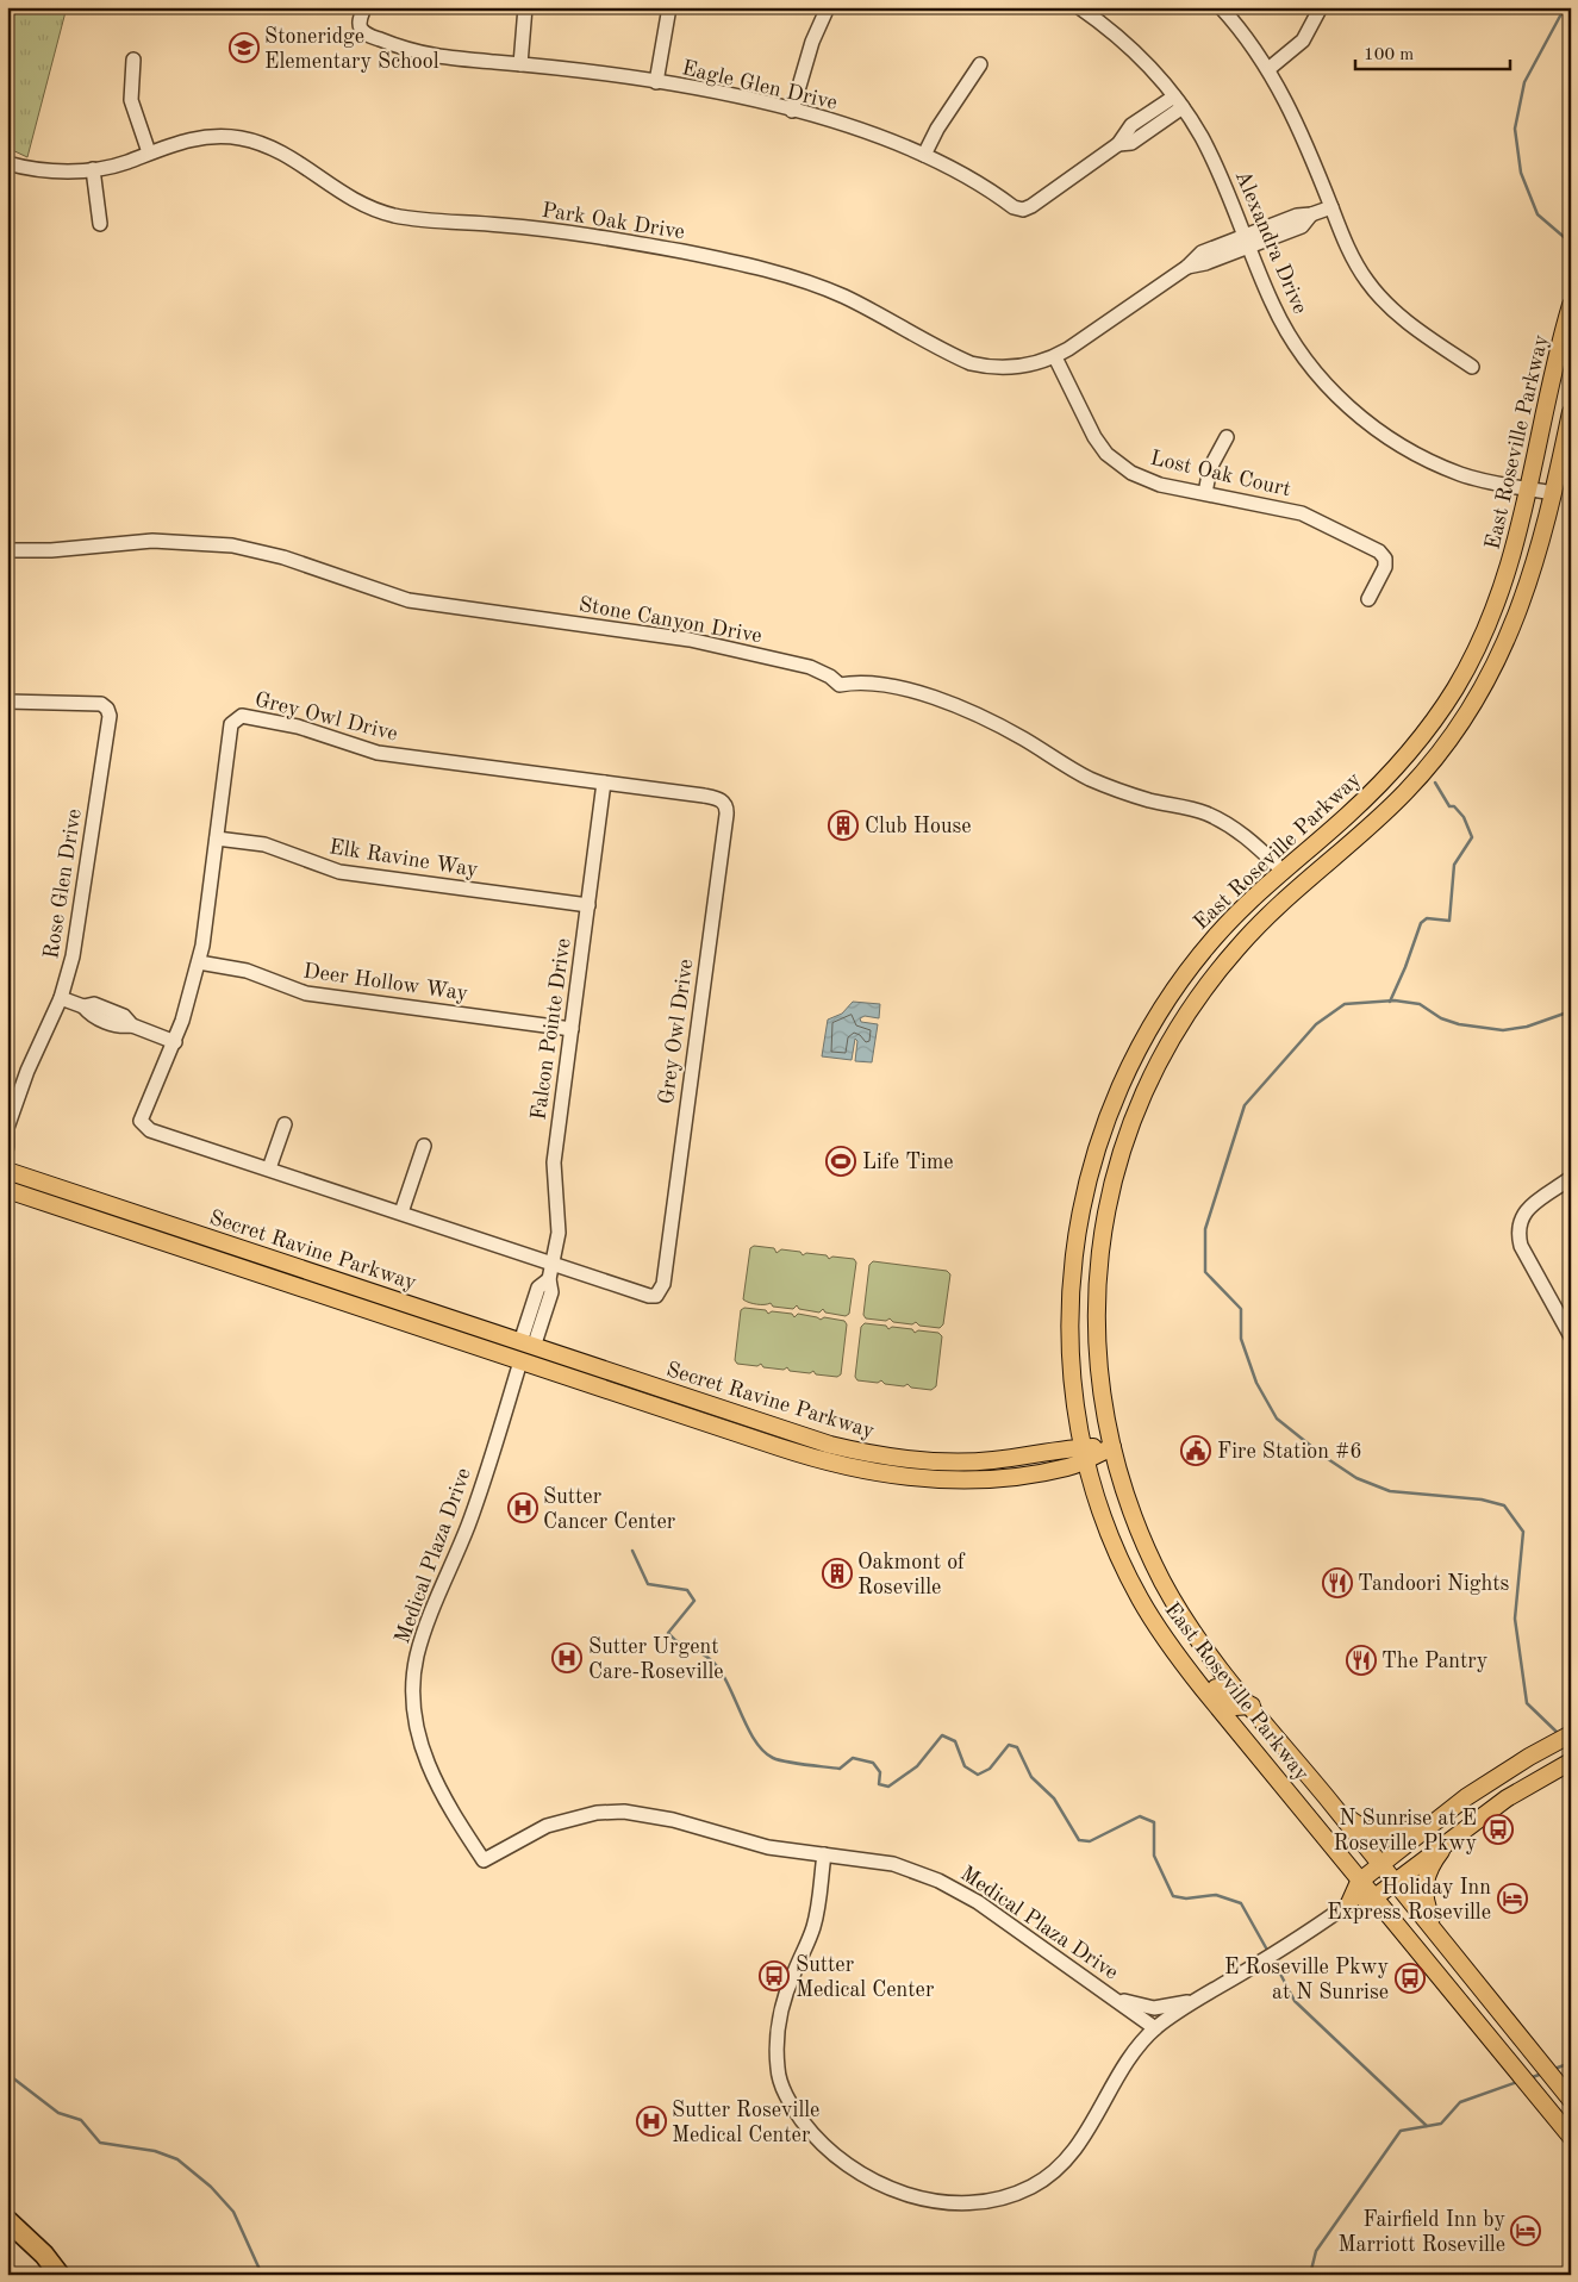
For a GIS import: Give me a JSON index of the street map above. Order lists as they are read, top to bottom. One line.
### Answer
{"streets":{"main road":["East Roseville Parkway","Secret Ravine Parkway"],"street":["Eagle Glen Drive","Park Oak Drive","Alexandra Drive","Lost Oak Court","Stone Canyon Drive","Grey Owl Drive","Elk Ravine Way","Rose Glen Drive","Deer Hollow Way","Falcon Pointe Drive","Medical Plaza Drive"]},"crossings":[["Eagle Glen Drive","Alexandra Drive"],["Park Oak Drive","Alexandra Drive"],["Park Oak Drive","Lost Oak Court"],["Alexandra Drive","East Roseville Parkway"],["East Roseville Parkway","Stone Canyon Drive"],["East Roseville Parkway","Secret Ravine Parkway"],["Grey Owl Drive","Elk Ravine Way"],["Grey Owl Drive","Deer Hollow Way"],["Grey Owl Drive","Falcon Pointe Drive"],["Elk Ravine Way","Falcon Pointe Drive"],["Deer Hollow Way","Falcon Pointe Drive"],["Falcon Pointe Drive","Secret Ravine Parkway"],["Secret Ravine Parkway","Medical Plaza Drive"]],"places":{"school or university":["Stoneridge Elementary School"],"building":["Club House","Oakmont of Roseville"],"sports":["Life Time"],"public building":["Fire Station #6"],"hospital":["Sutter Cancer Center","Sutter Urgent Care-Roseville","Sutter Roseville Medical Center"],"restaurant":["Tandoori Nights","The Pantry"],"bus stop":["N Sunrise at E Roseville Pkwy","Sutter Medical Center","E Roseville Pkwy at N Sunrise"],"hotel":["Holiday Inn Express Roseville","Fairfield Inn by Marriott Roseville"]},"scale_bar":"100 m"}
